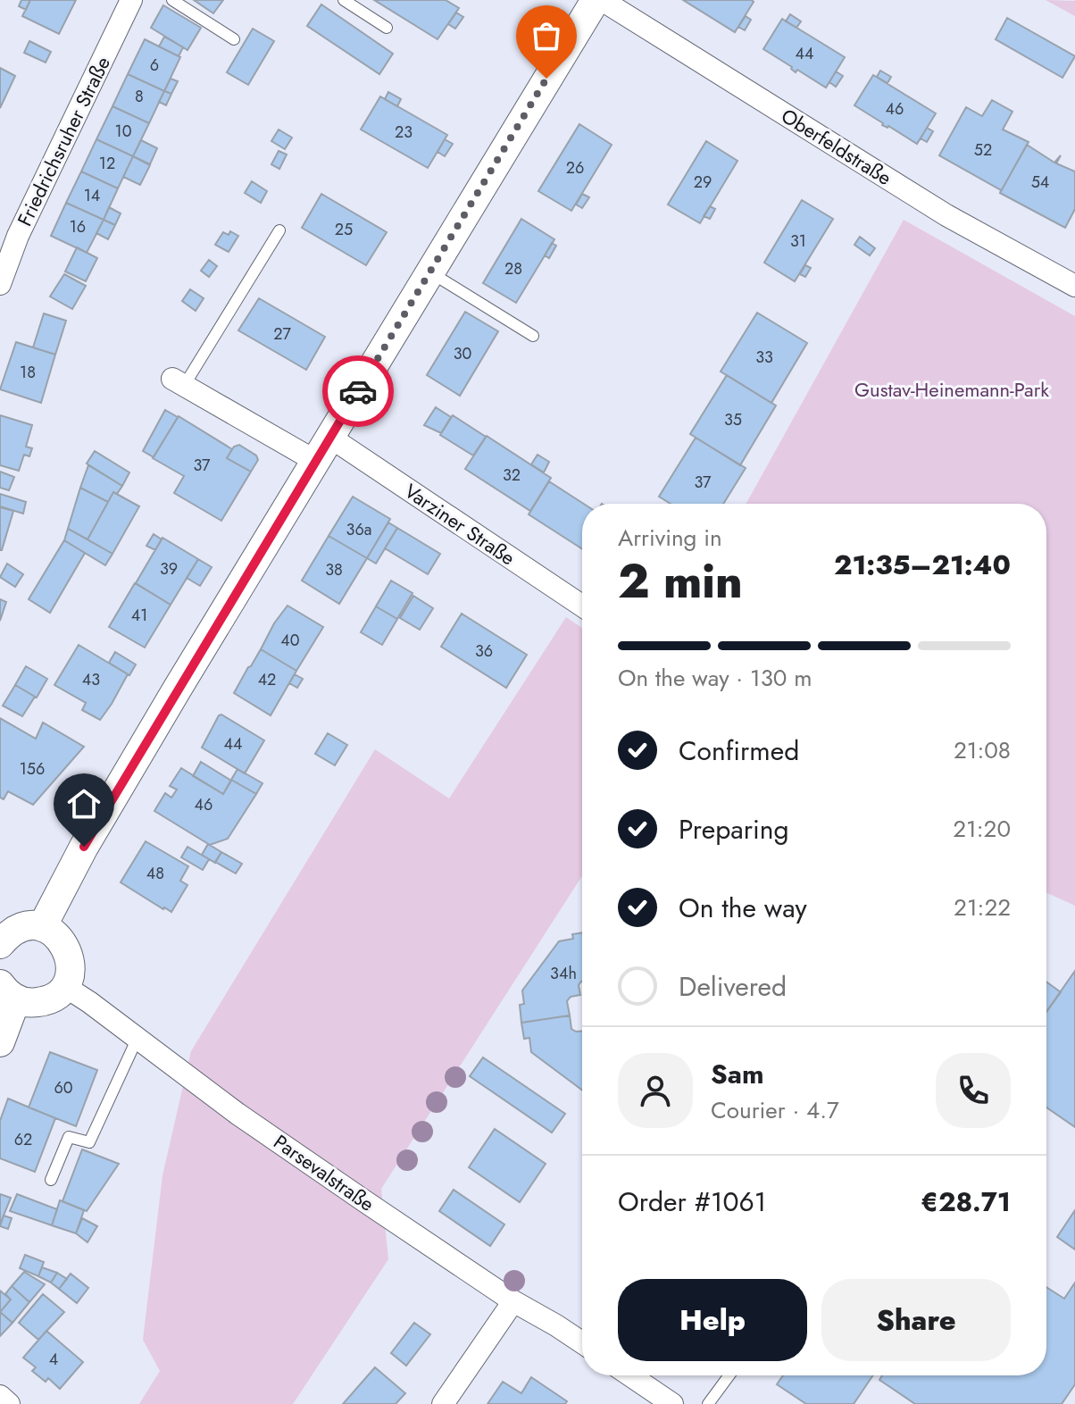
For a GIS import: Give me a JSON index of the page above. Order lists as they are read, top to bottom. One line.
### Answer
{"streets":{"street":["Friedrichsruher Straße","Oberfeldstraße","Varziner Straße","Parsevalstraße"]},"parks":["Gustav-Heinemann-Park"],"house_numbers":["44","6","8","46","10","23","52","12","26","29","54","14","16","25","31","28","27","30","33","18","35","37","32","37","36a","39","38","41","40","36","43","42","44","156","46","48","34h","60","62","4"],"page":{"heading":["2 min","Arriving in","21:35–21:40"],"panel":["Sam","Courier · 4.7","Order #1061","€28.71"],"bar":"On the way · 130 m","list":[["Confirmed","21:08"],["Preparing","21:20"],["On the way","21:22"],"Delivered"],"buttons":["Help","Share"]}}
